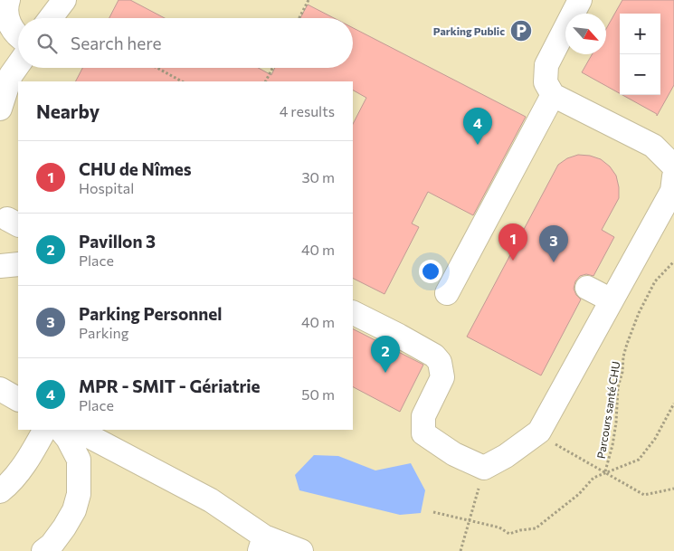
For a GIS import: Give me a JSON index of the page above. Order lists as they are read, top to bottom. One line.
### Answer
{"streets":{"path":["Parcours santé CHU"]},"places":{"parking":["Parking Public"]},"north":"bottom right","page":{"map_buttons":["+","−"],"search":"Search here","heading":["Nearby","4 results"],"pins":["4","1","3","2"],"list":[{"mark":"1","name":"CHU de Nîmes","note":"Hospital","value":"30 m"},{"mark":"2","name":"Pavillon 3","note":"Place","value":"40 m"},{"mark":"3","name":"Parking Personnel","note":"Parking","value":"40 m"},{"mark":"4","name":"MPR - SMIT - Gériatrie","note":"Place","value":"50 m"}]}}
